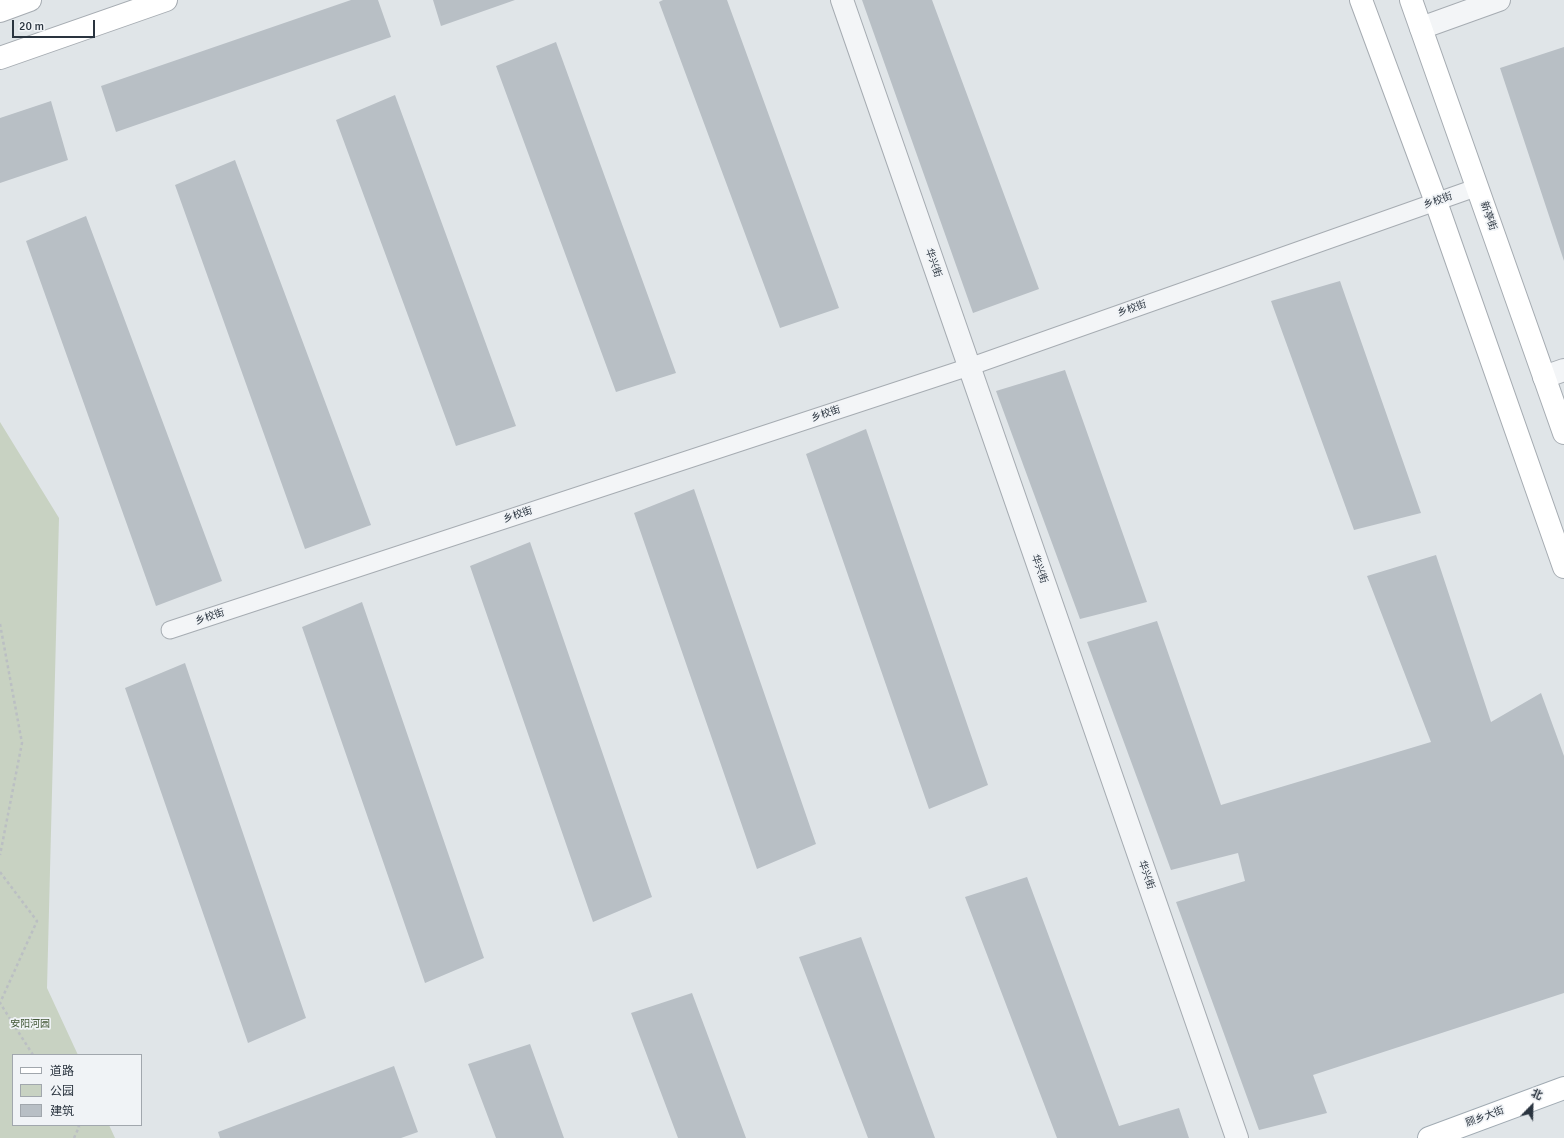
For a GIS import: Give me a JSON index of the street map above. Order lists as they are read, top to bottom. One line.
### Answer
{"streets":{"main road":["新亭街","顾乡大街"],"street":["华兴街"],"lane":["乡校街"]},"crossings":[["乡校街","新亭街"],["乡校街","华兴街"]],"parks":["安阳河园"],"legend":["道路","公园","建筑"],"scale_bar":"20 m","north":"top right"}
